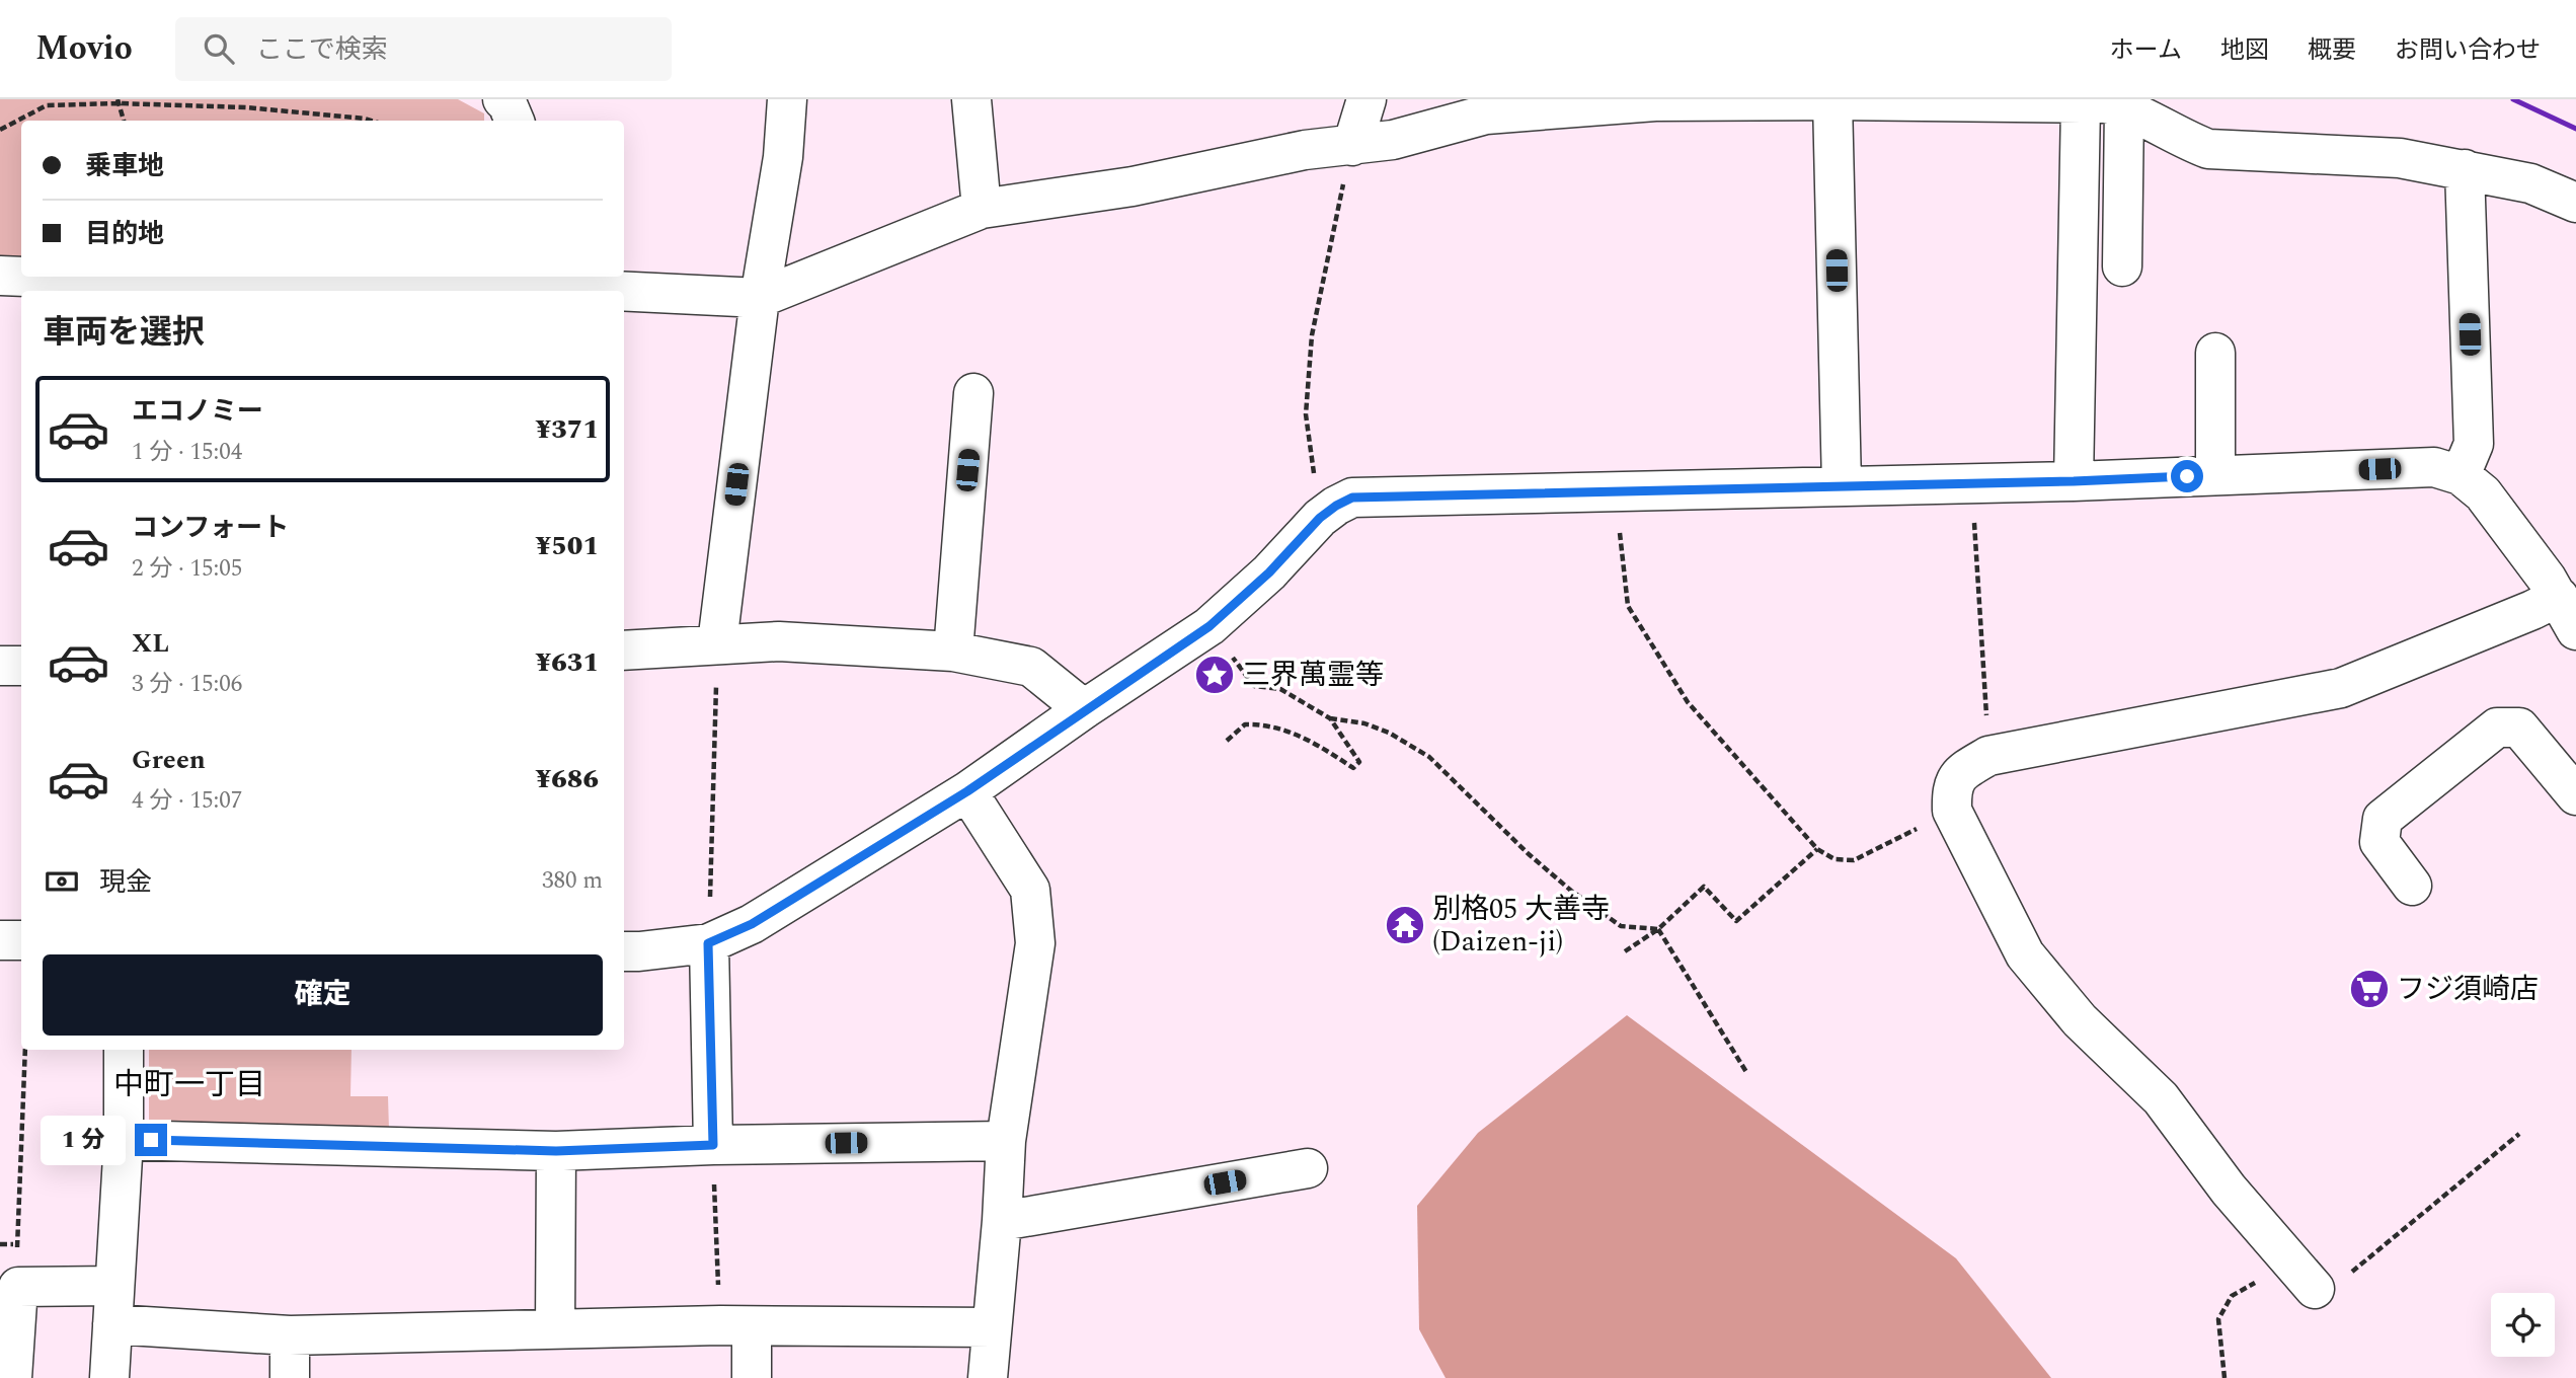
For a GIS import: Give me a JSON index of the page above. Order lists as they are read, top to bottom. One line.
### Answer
{"districts":["中町一丁目"],"places":{"place":["三界萬霊等"],"temple":["別格05 大善寺 (Daizen-ji)"],"supermarket":["フジ須崎店"]},"page":{"header":"Movio","search":"ここで検索","nav":["ホーム","地図","概要","お問い合わせ"],"banner":["乗車地","目的地"],"heading":"車両を選択","list":[{"name":"エコノミー","note":"1 分 · 15:04","value":"¥371"},{"name":"コンフォート","note":"2 分 · 15:05","value":"¥501"},{"name":"XL","note":"3 分 · 15:06","value":"¥631"},{"name":"Green","note":"4 分 · 15:07","value":"¥686"}],"pay":["現金","380 m"],"buttons":"確定","bubble":"1 分"}}
